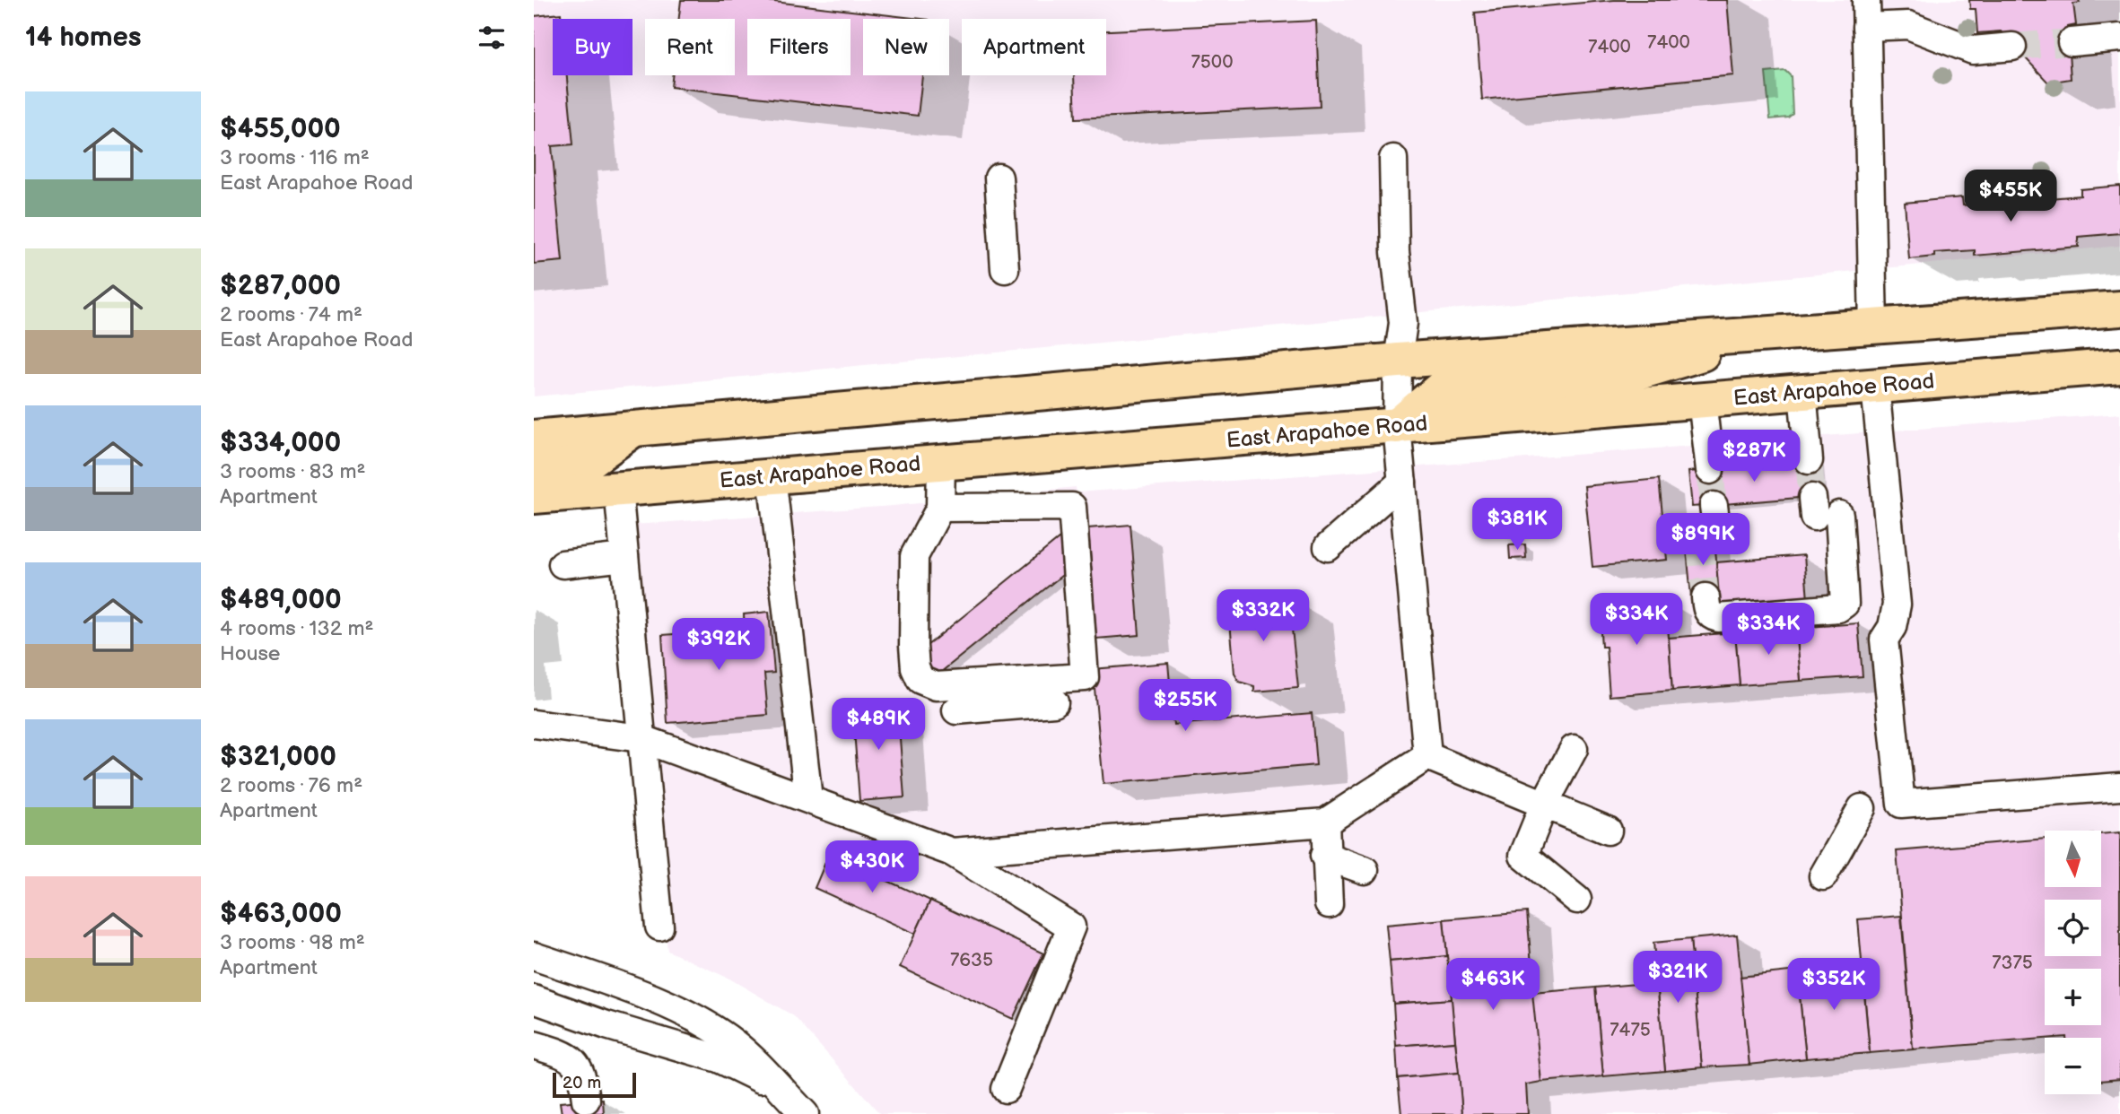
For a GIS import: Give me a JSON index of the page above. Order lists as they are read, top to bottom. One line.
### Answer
{"streets":{"main road":["East Arapahoe Road"]},"house_numbers":["7400","7400","7500","7635","7375","7475"],"scale_bar":"20 m","north":"bottom","page":{"heading":"14 homes","chip":["Buy","Rent","Filters","New","Apartment"],"list":[{"name":"$455,000","note":"3 rooms · 116 m² · East Arapahoe Road"},{"name":"$287,000","note":"2 rooms · 74 m² · East Arapahoe Road"},{"name":"$334,000","note":"3 rooms · 83 m² · Apartment"},{"name":"$489,000","note":"4 rooms · 132 m² · House"},{"name":"$321,000","note":"2 rooms · 76 m² · Apartment"},{"name":"$463,000","note":"3 rooms · 98 m² · Apartment"}],"price":["$455K","$287K","$381K","$899K","$332K","$334K","$334K","$392K","$255K","$489K","$430K","$321K","$463K","$352K"],"map_buttons":["+","−"],"scale":"20 m"}}
